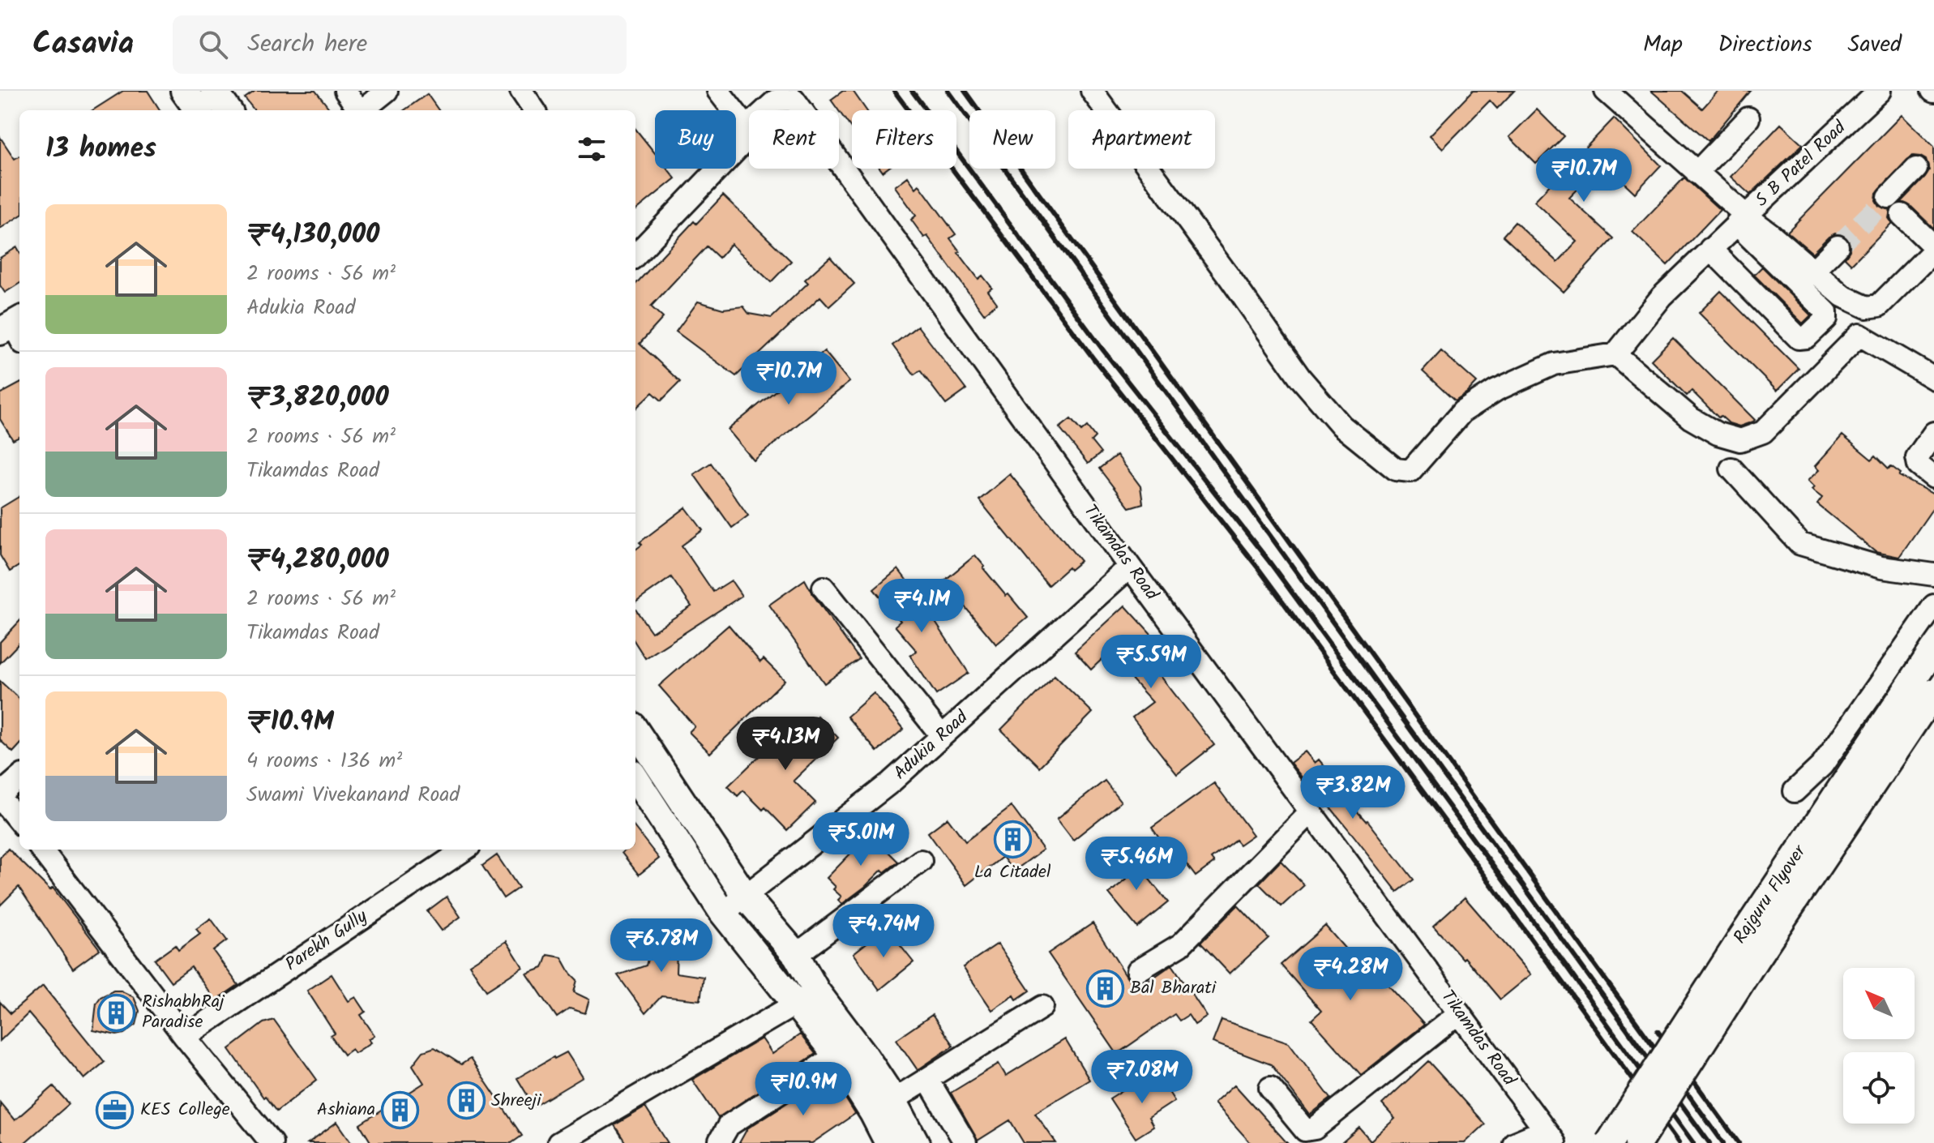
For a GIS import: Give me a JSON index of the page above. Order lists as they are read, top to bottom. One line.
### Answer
{"streets":{"main road":["Rajguru Flyover"],"street":["S B Patel Road","Tikamdas Road","Adukia Road","Parekh Gully"]},"crossings":[["Tikamdas Road","Adukia Road"]],"places":{"building":["La Citadel","Bal Bharati","RishabhRaj Paradise","Shreeji","Ashiana"],"office":["KES College"]},"north":"top left","page":{"header":"Casavia","search":"Search here","nav":["Map","Directions","Saved"],"chip":["Buy","Rent","Filters","New","Apartment"],"heading":"13 homes","price":["₹10.7M","₹10.7M","₹4.1M","₹5.59M","₹4.13M","₹3.82M","₹5.01M","₹5.46M","₹4.74M","₹6.78M","₹4.28M","₹7.08M","₹10.9M"],"list":[{"name":"₹4,130,000","note":"2 rooms · 56 m² · Adukia Road"},{"name":"₹3,820,000","note":"2 rooms · 56 m² · Tikamdas Road"},{"name":"₹4,280,000","note":"2 rooms · 56 m² · Tikamdas Road"},{"name":"₹10.9M","note":"4 rooms · 136 m² · Swami Vivekanand Road"}]}}
